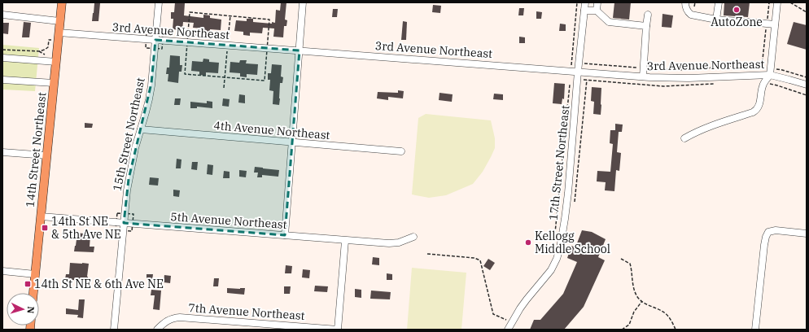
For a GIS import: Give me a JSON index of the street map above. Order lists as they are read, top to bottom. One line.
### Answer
{"streets":{"main road":["14th Street Northeast"],"street":["3rd Avenue Northeast","4th Avenue Northeast","15th Street Northeast","17th Street Northeast","5th Avenue Northeast","7th Avenue Northeast"]},"crossings":[["3rd Avenue Northeast","15th Street Northeast"],["3rd Avenue Northeast","14th Street Northeast"],["3rd Avenue Northeast","17th Street Northeast"],["4th Avenue Northeast","15th Street Northeast"],["15th Street Northeast","5th Avenue Northeast"],["14th Street Northeast","5th Avenue Northeast"]],"places":{"other":["AutoZone","Kellogg Middle School"],"transit":["14th St NE & 5th Ave NE","14th St NE & 6th Ave NE"]},"north":"right"}
